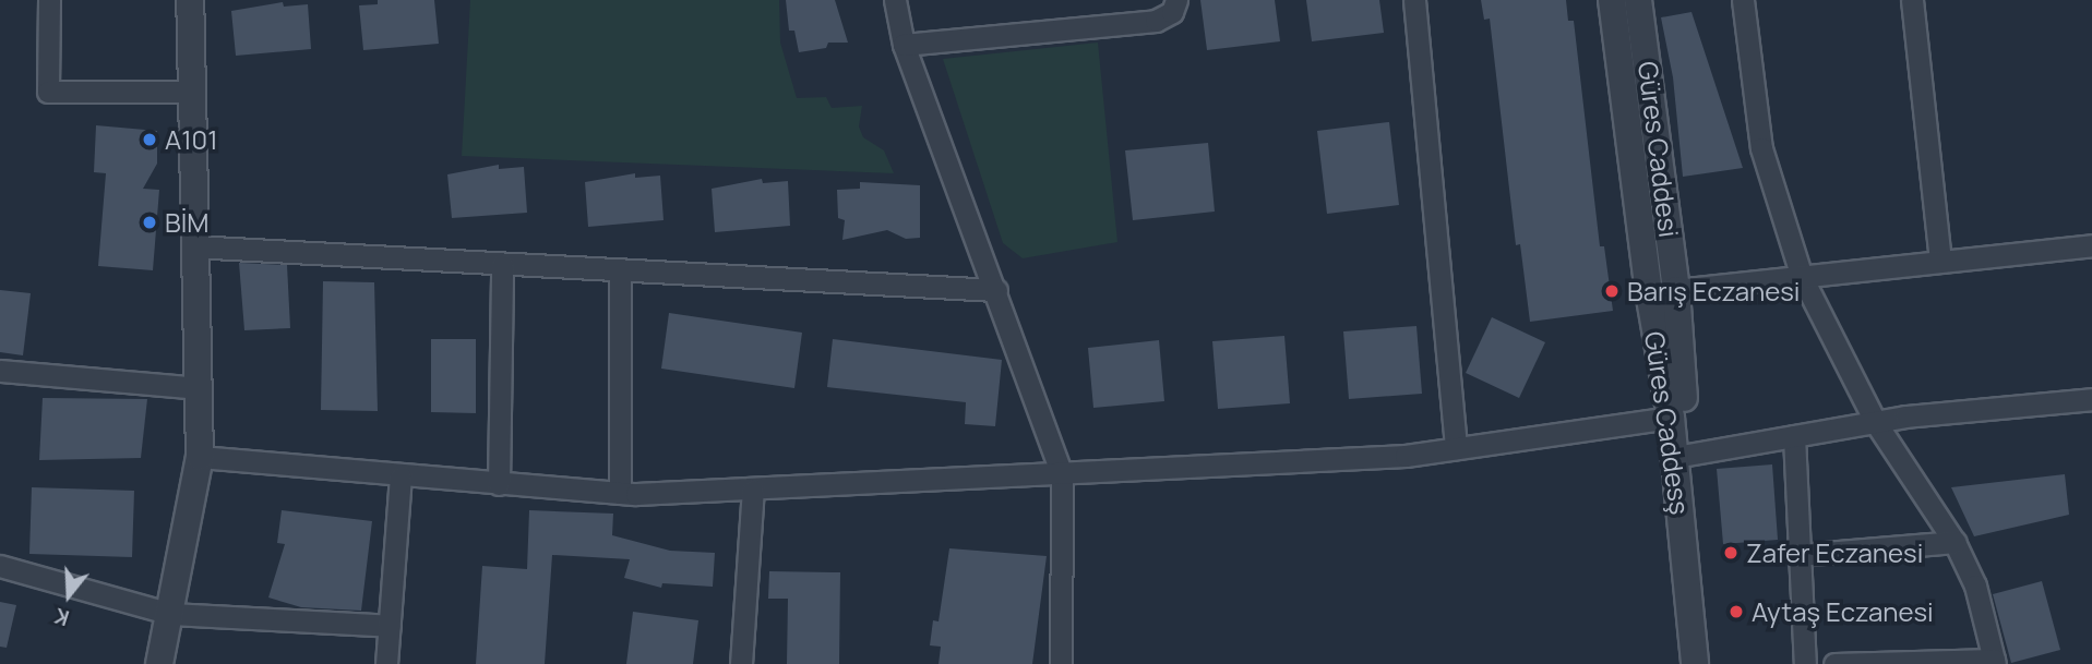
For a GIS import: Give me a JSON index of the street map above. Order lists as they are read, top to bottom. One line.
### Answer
{"streets":{"street":["Güres Caddesi","Güres Caddesş"]},"crossings":[["Güres Caddesi","Güres Caddesş"]],"places":["A101","BİM","Barış Eczanesi","Zafer Eczanesi","Aytaş Eczanesi"],"north":"bottom"}
